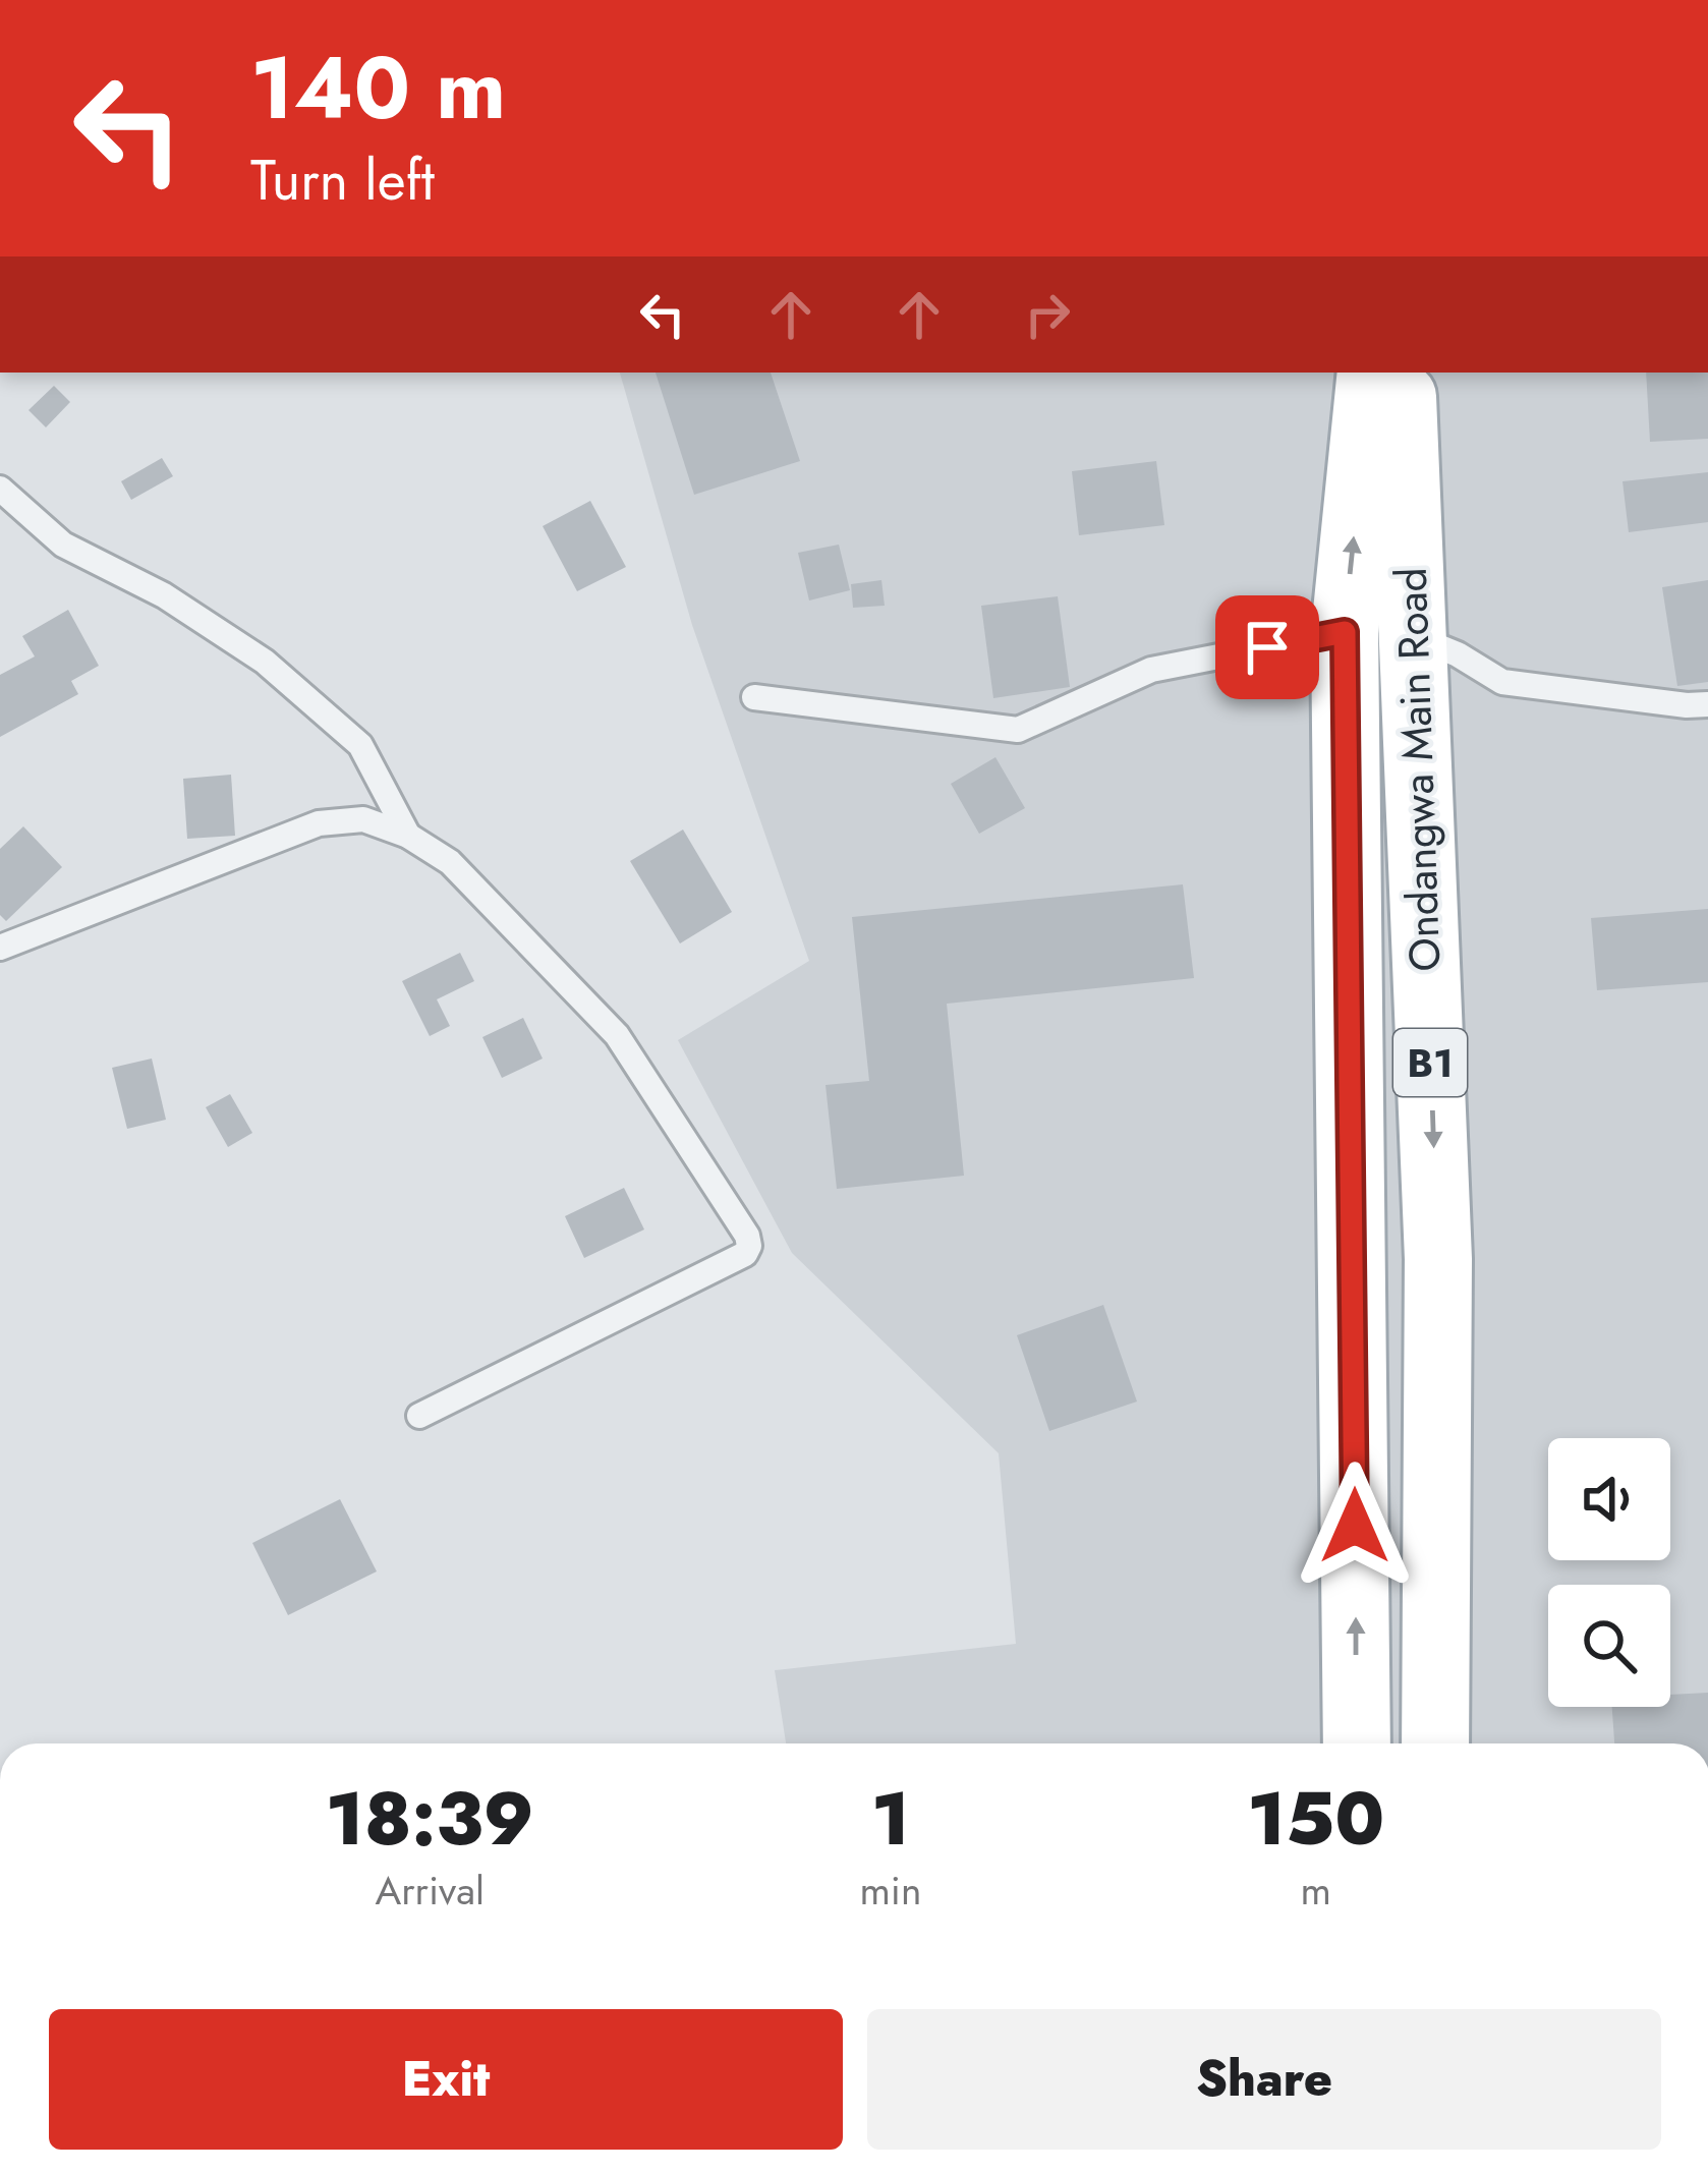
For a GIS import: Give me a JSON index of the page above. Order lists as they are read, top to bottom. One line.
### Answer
{"streets":{"main road":["Ondangwa Main Road","B1"]},"page":{"turn":["140 m","Turn left"],"eta":["18:39","Arrival","1","min","150","m"],"buttons":["Exit","Share"]}}
